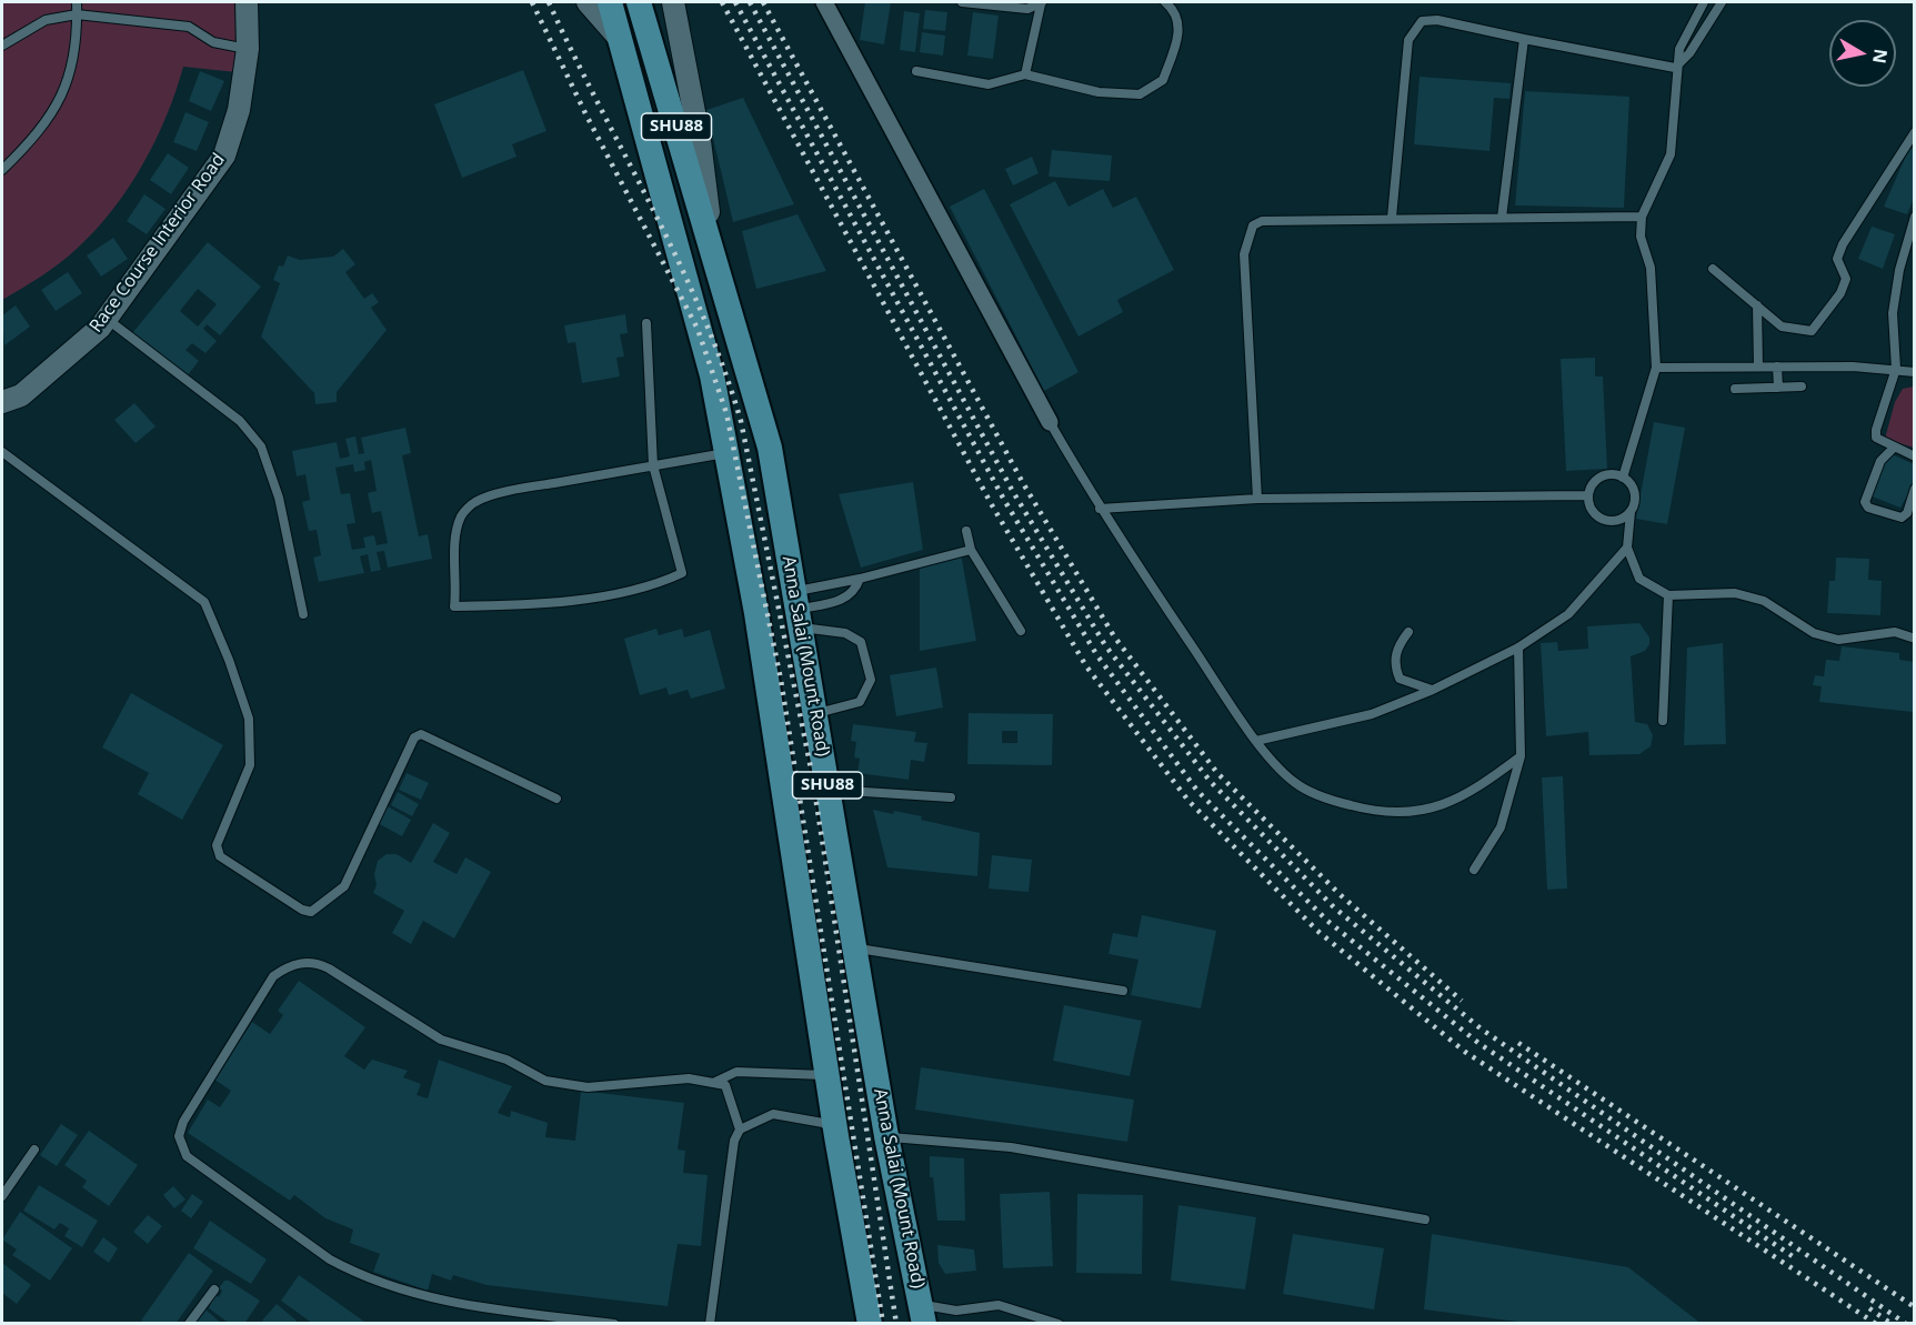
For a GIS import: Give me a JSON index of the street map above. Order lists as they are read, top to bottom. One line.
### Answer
{"streets":{"main road":["SHU88","Anna Salai (Mount Road)"],"street":["Race Course Interior Road"]},"north":"right"}
